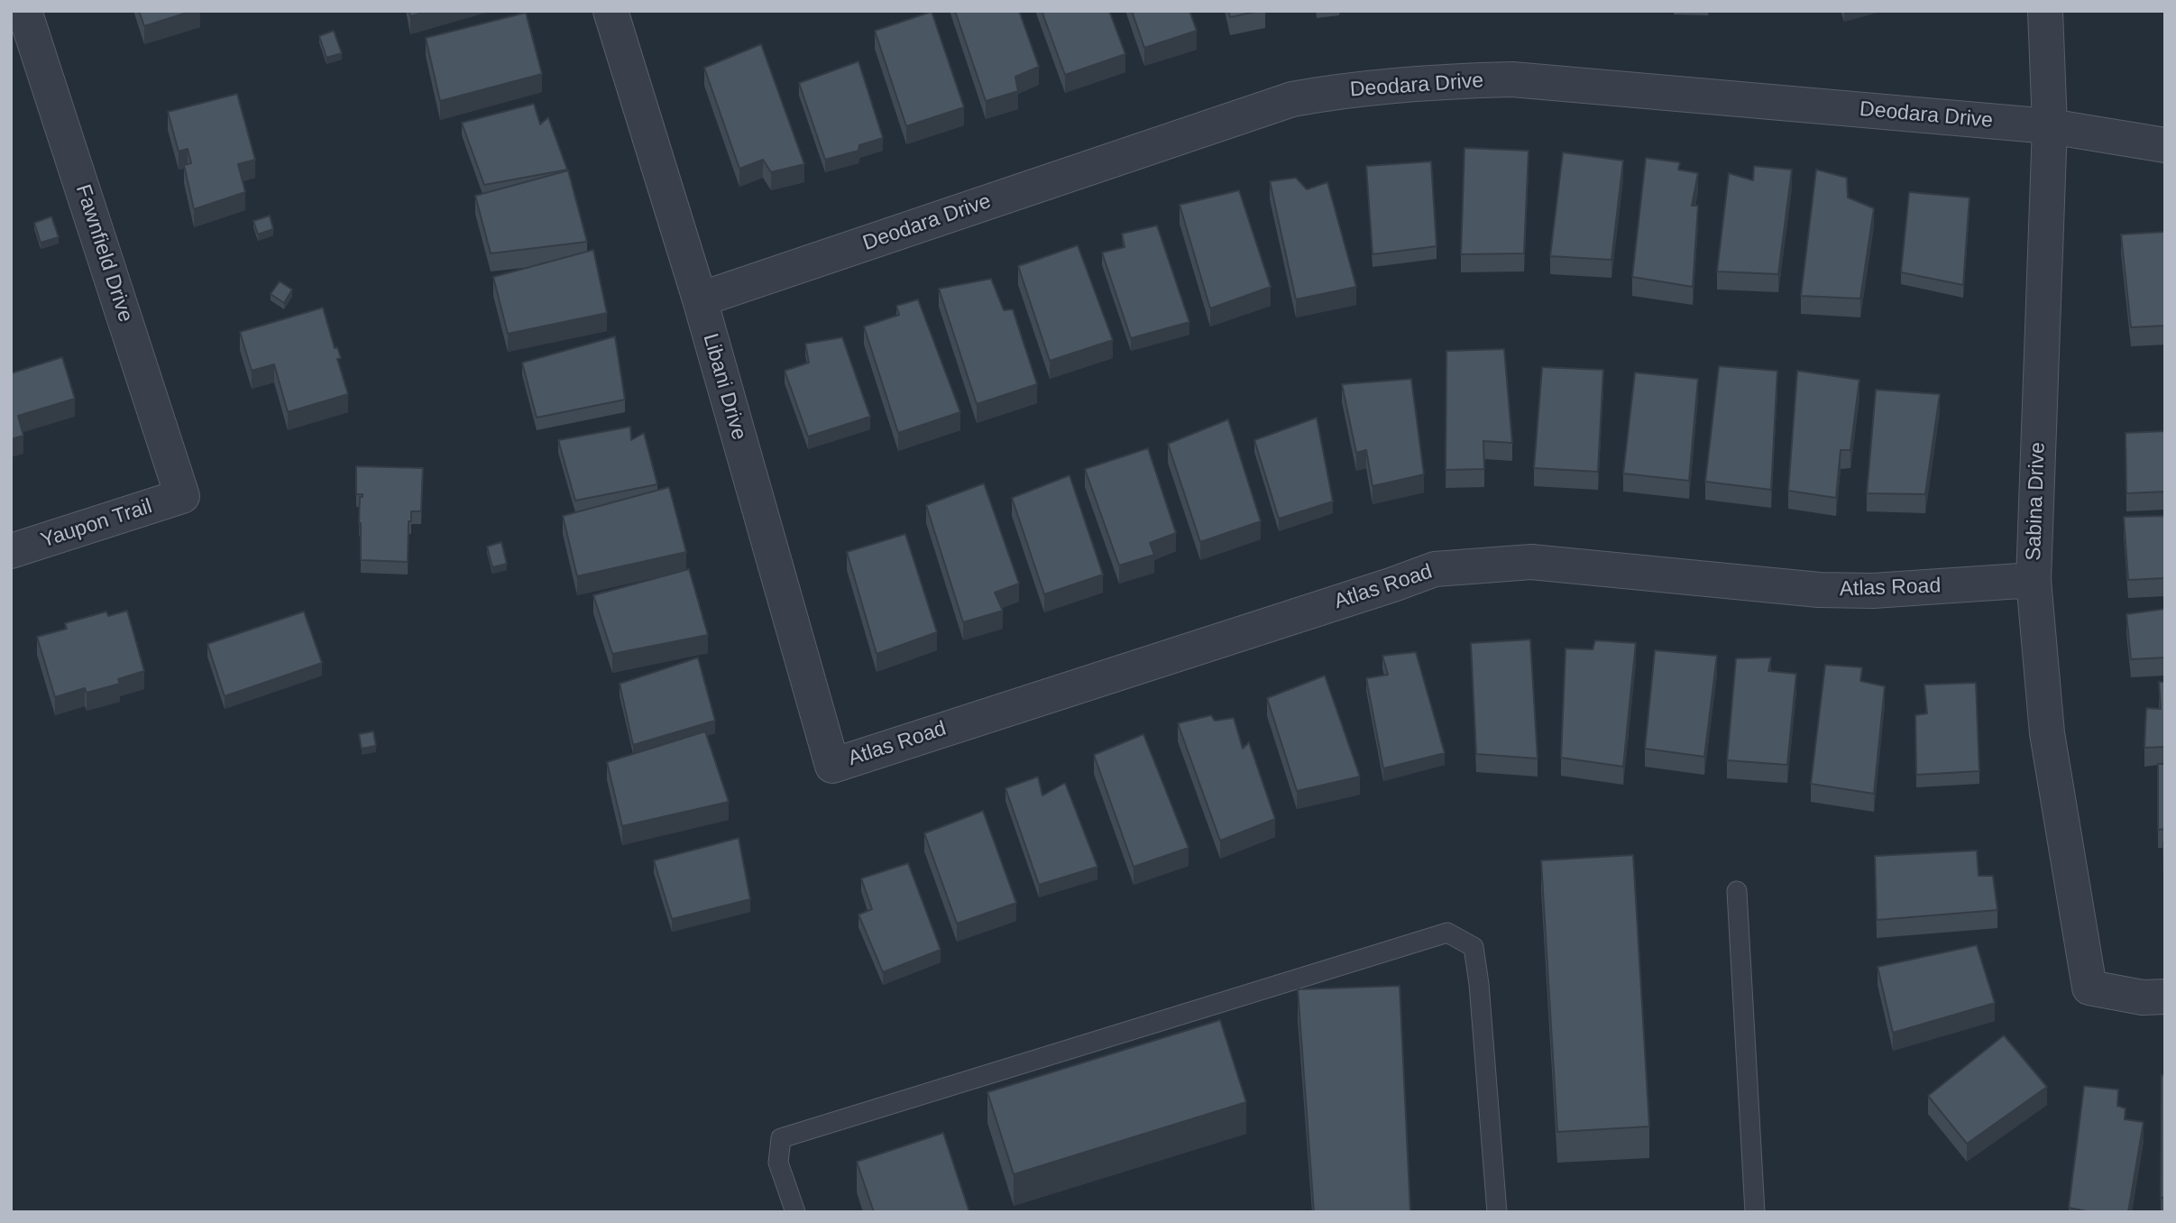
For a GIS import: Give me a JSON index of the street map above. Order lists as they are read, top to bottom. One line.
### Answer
{"streets":{"street":["Deodara Drive","Fawnfield Drive","Libani Drive","Sabina Drive","Yaupon Trail","Atlas Road"]},"crossings":[["Deodara Drive","Libani Drive"],["Deodara Drive","Sabina Drive"],["Fawnfield Drive","Yaupon Trail"],["Libani Drive","Atlas Road"],["Sabina Drive","Atlas Road"]]}
